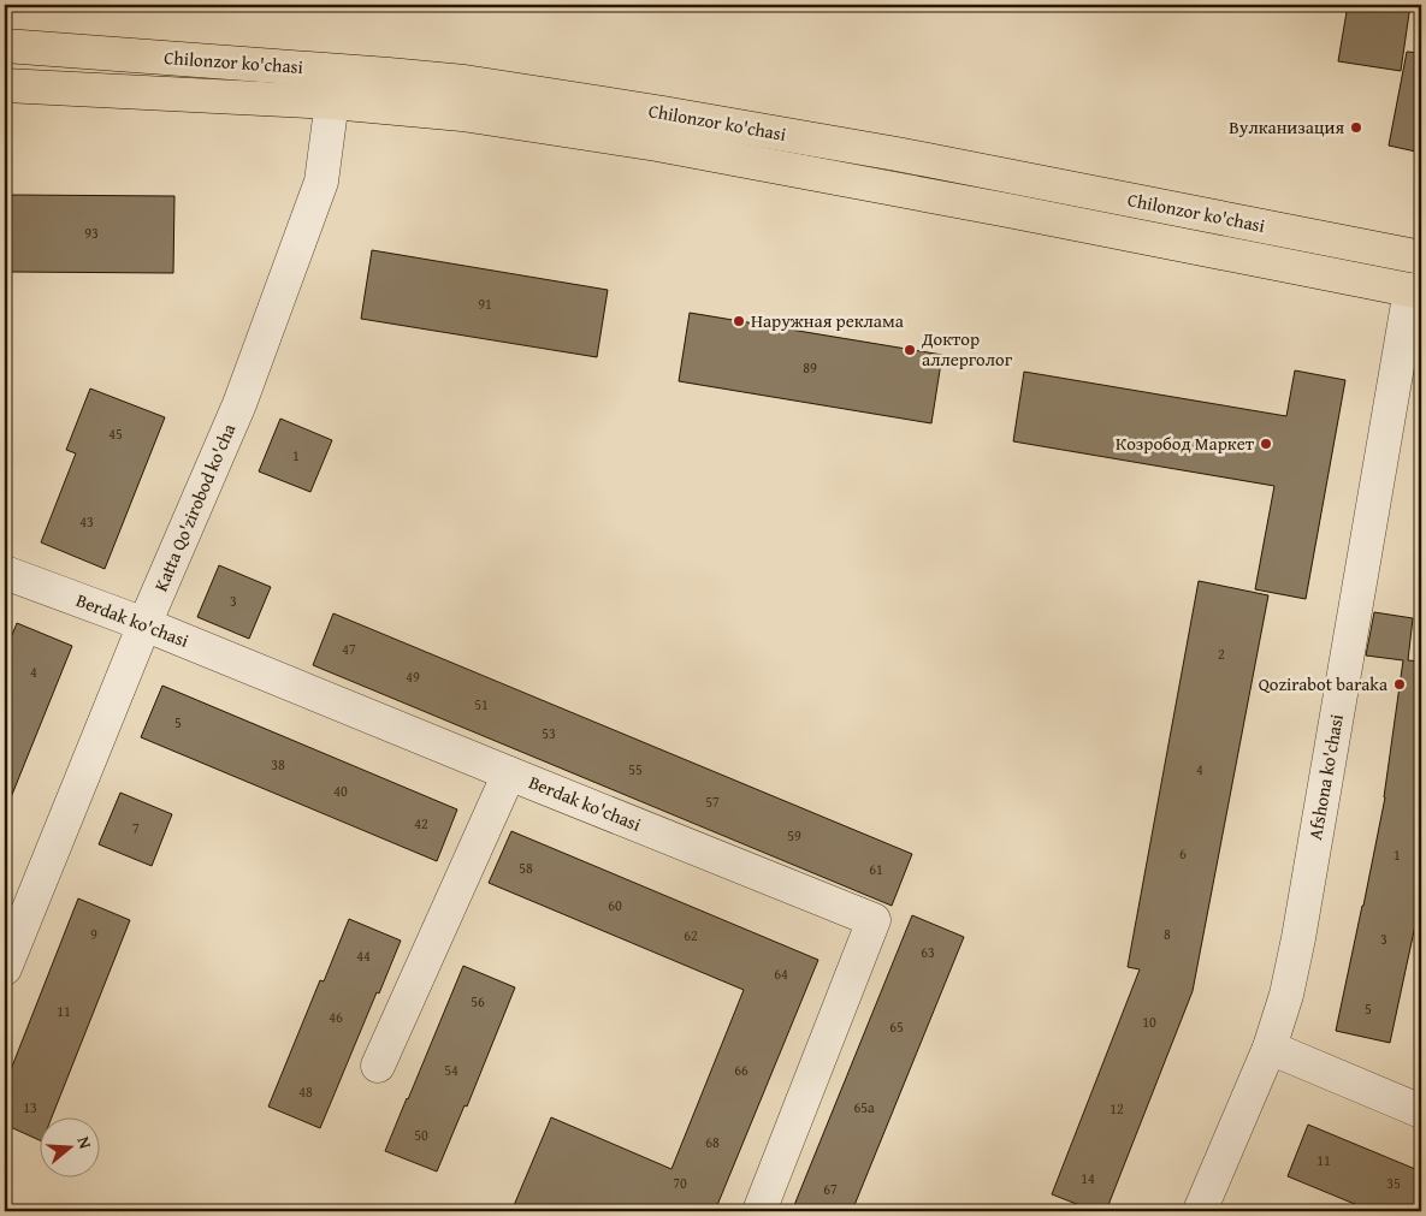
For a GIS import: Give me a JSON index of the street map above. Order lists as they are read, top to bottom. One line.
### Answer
{"streets":{"main road":["Chilonzor ko'chasi","Afshona ko'chasi"],"street":["Katta Qo'zirobod ko'cha","Berdak ko'chasi"]},"crossings":[["Chilonzor ko'chasi","Katta Qo'zirobod ko'cha"],["Chilonzor ko'chasi","Afshona ko'chasi"],["Katta Qo'zirobod ko'cha","Berdak ko'chasi"]],"places":["Вулканизация","Наружная реклама","Доктор аллерголог","Козробод Маркет","Qozirabot baraka"],"house_numbers":["93","91","89","45","1","43","3","47","2","4","49","51","5","53","38","55","4","40","57","42","7","59","6","1","58","61","60","9","8","62","3","63","44","64","56","5","11","46","10","65","54","66","48","13","65a","12","50","68","11","14","70","35","67"],"north":"right"}
